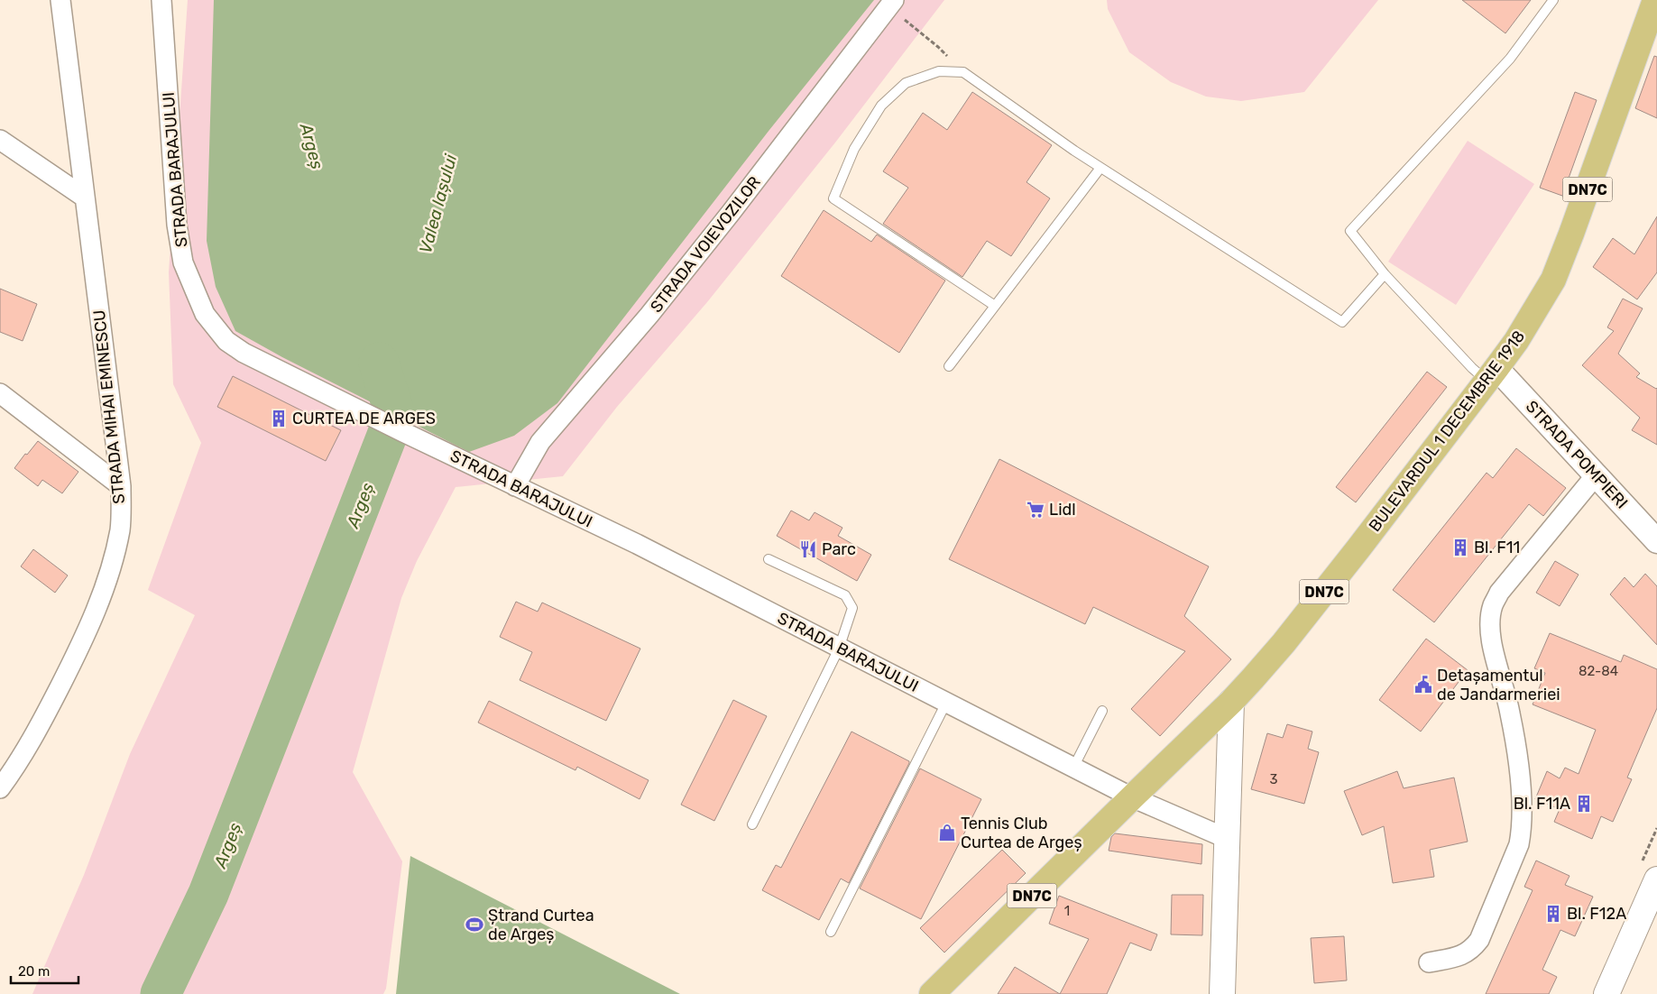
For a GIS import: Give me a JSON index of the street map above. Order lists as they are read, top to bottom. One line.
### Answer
{"streets":{"main road":["DN7C","BULEVARDUL 1 DECEMBRIE 1918"],"street":["STRADA BARAJULUI","STRADA VOIEVOZILOR","STRADA MIHAI EMINESCU","STRADA POMPIERI"]},"crossings":[["STRADA BARAJULUI","DN7C"],["STRADA BARAJULUI","STRADA VOIEVOZILOR"],["STRADA BARAJULUI","BULEVARDUL 1 DECEMBRIE 1918"],["DN7C","BULEVARDUL 1 DECEMBRIE 1918"],["BULEVARDUL 1 DECEMBRIE 1918","STRADA POMPIERI"]],"water":["Argeș","Valea Iașului"],"places":{"building":["CURTEA DE ARGES","Bl. F11","Bl. F11A","Bl. F12A"],"supermarket":["Lidl"],"restaurant":["Parc"],"public building":["Detașamentul de Jandarmeriei"],"shop":["Tennis Club Curtea de Argeș"],"sports":["Ștrand Curtea de Argeș"]},"house_numbers":["82-84","3","1"],"scale_bar":"20 m"}
